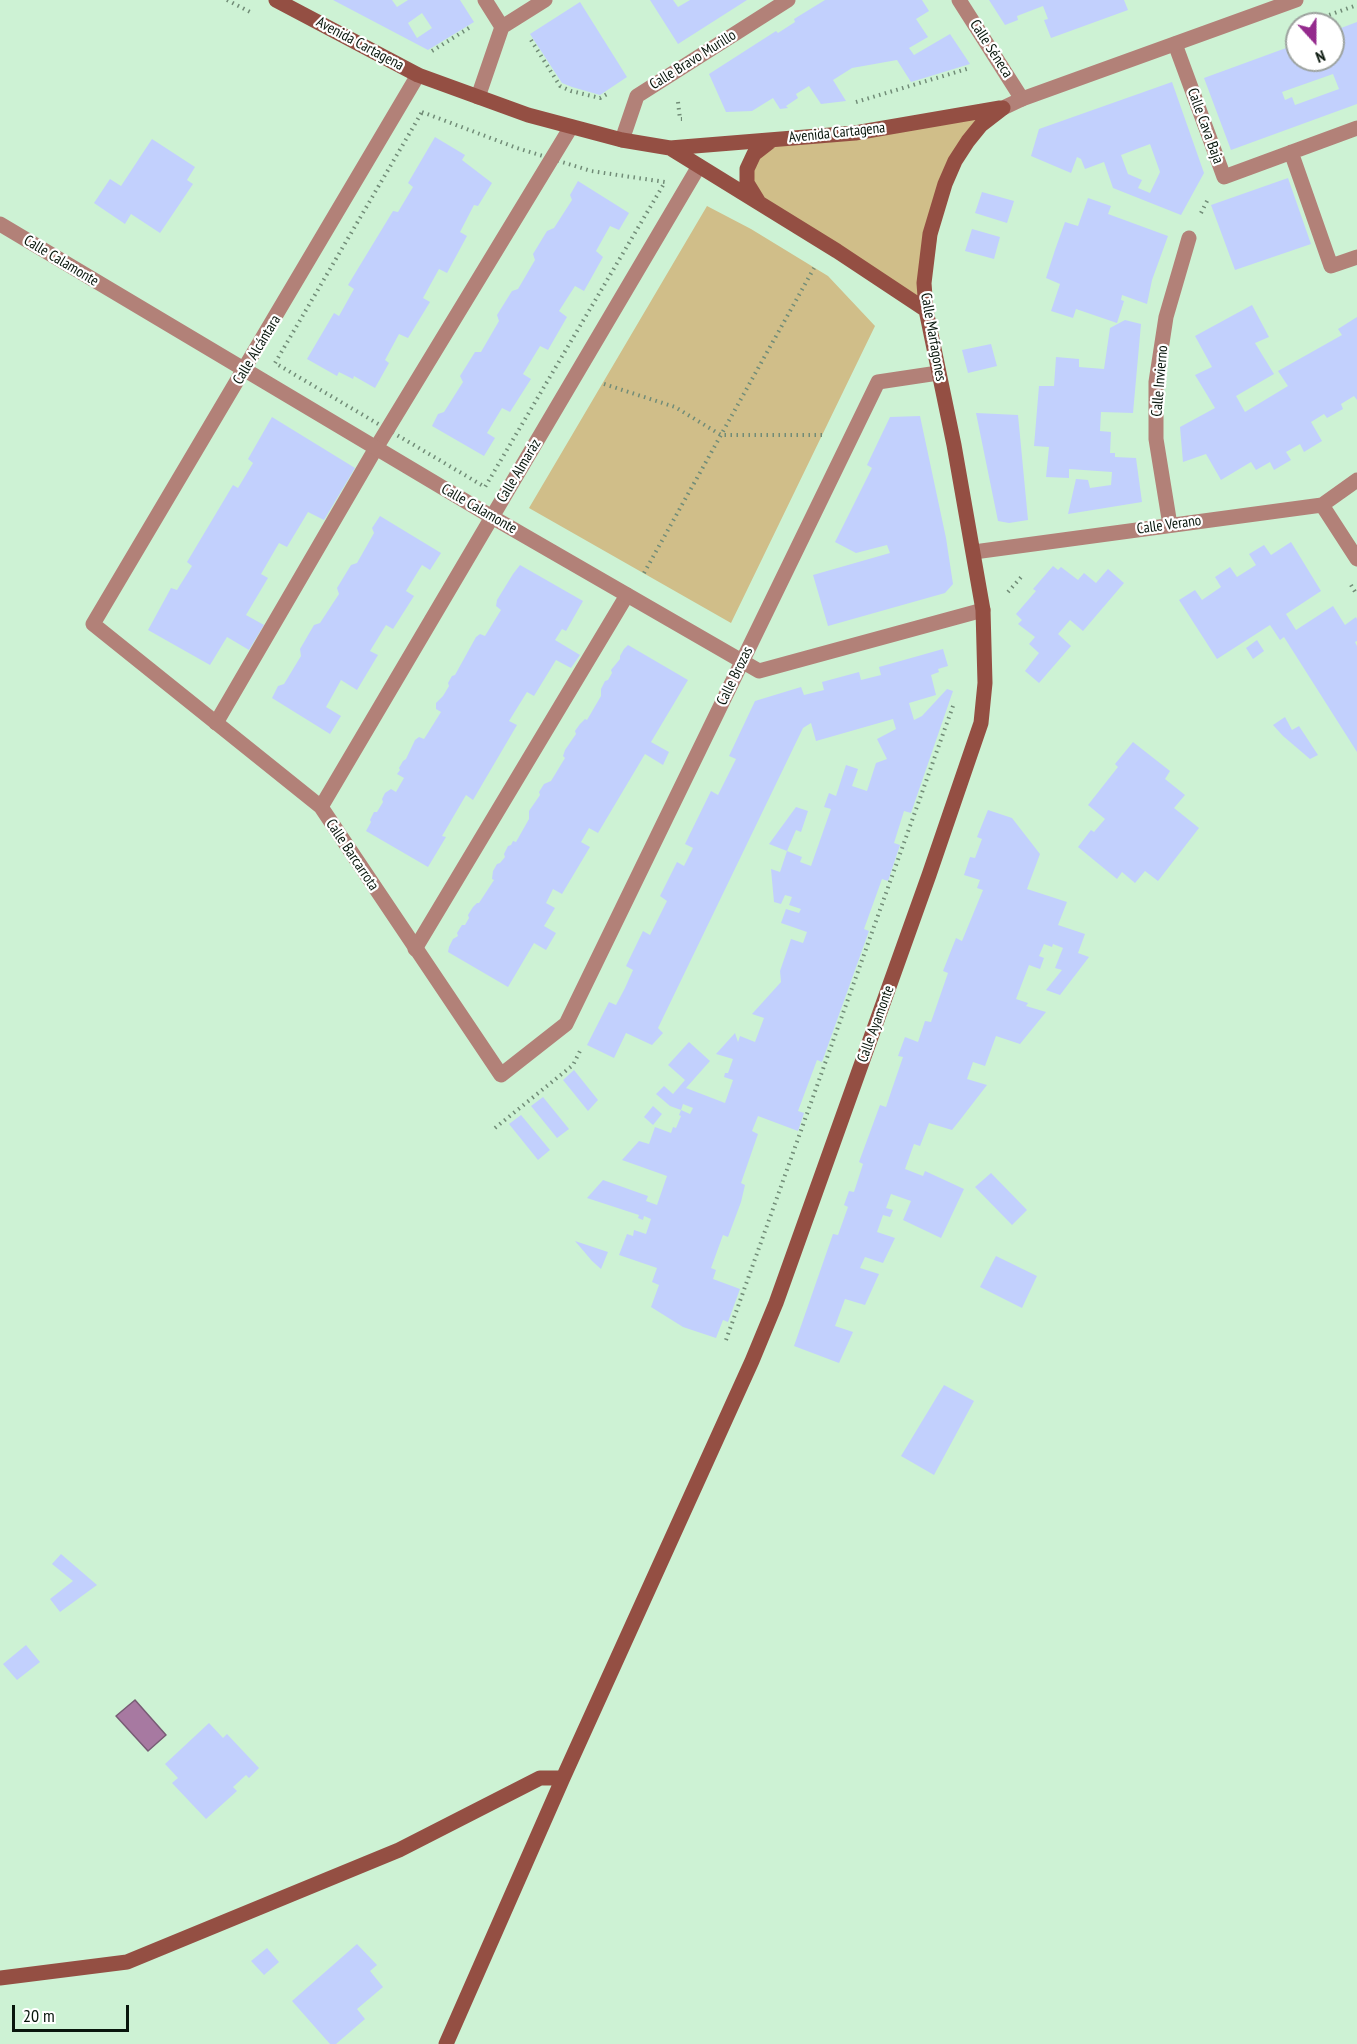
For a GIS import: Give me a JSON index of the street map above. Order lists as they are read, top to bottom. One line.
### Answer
{"streets":{"main road":["Avenida Cartagena","Calle Marfagones","Calle Ayamonte"],"street":["Calle Séneca","Calle Bravo Murillo","Calle Cava Baja","Calle Calamonte","Calle Alcántara","Calle Invierno","Calle Almaráz","Calle Verano","Calle Brozas","Calle Barcarrota"]},"crossings":[["Avenida Cartagena","Calle Bravo Murillo"],["Avenida Cartagena","Calle Marfagones"],["Avenida Cartagena","Calle Alcántara"],["Avenida Cartagena","Calle Almaráz"],["Calle Séneca","Calle Marfagones"],["Calle Cava Baja","Calle Marfagones"],["Calle Calamonte","Calle Marfagones"],["Calle Calamonte","Calle Alcántara"],["Calle Calamonte","Calle Almaráz"],["Calle Calamonte","Calle Brozas"],["Calle Marfagones","Calle Verano"],["Calle Marfagones","Calle Brozas"],["Calle Marfagones","Calle Ayamonte"],["Calle Alcántara","Calle Barcarrota"],["Calle Invierno","Calle Verano"],["Calle Almaráz","Calle Barcarrota"],["Calle Brozas","Calle Barcarrota"]],"scale_bar":"20 m","north":"bottom"}
